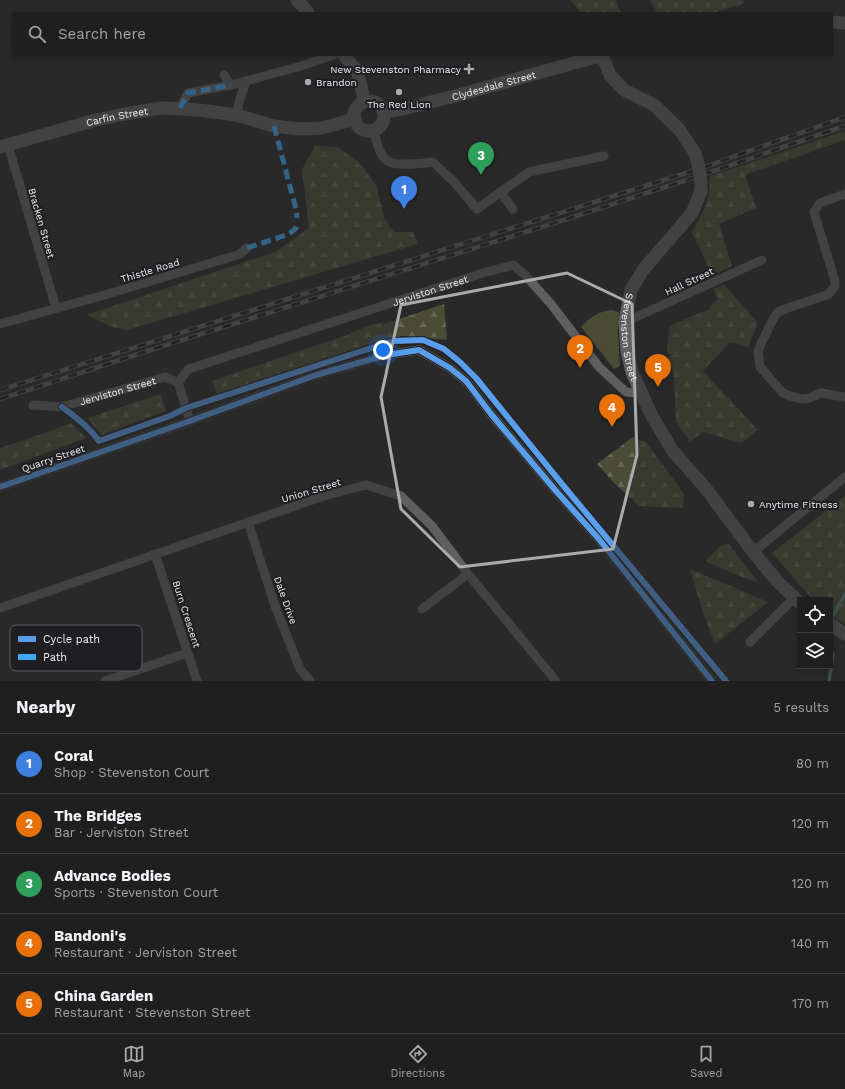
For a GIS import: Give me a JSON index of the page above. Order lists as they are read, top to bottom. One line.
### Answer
{"streets":{"main road":["Clydesdale Street","Carfin Street","Stevenston Street"],"street":["Bracken Street","Thistle Road","Hall Street","Jerviston Street","Quarry Street","Union Street","Dale Drive","Burn Crescent"]},"crossings":[["Clydesdale Street","Carfin Street"],["Carfin Street","Bracken Street"],["Bracken Street","Thistle Road"],["Hall Street","Stevenston Street"],["Jerviston Street","Stevenston Street"],["Union Street","Dale Drive"],["Union Street","Burn Crescent"]],"places":{"health":["New Stevenston Pharmacy"],"other":["Brandon","The Red Lion","Anytime Fitness"]},"legend":["Cycle path","Path"],"page":{"search":"Search here","pins":["3","1","2","5","4"],"heading":["Nearby","5 results"],"list":[{"mark":"1","name":"Coral","note":"Shop · Stevenston Court","value":"80 m"},{"mark":"2","name":"The Bridges","note":"Bar · Jerviston Street","value":"120 m"},{"mark":"3","name":"Advance Bodies","note":"Sports · Stevenston Court","value":"120 m"},{"mark":"4","name":"Bandoni's","note":"Restaurant · Jerviston Street","value":"140 m"},{"mark":"5","name":"China Garden","note":"Restaurant · Stevenston Street","value":"170 m"}],"nav":["Map","Directions","Saved"]}}
